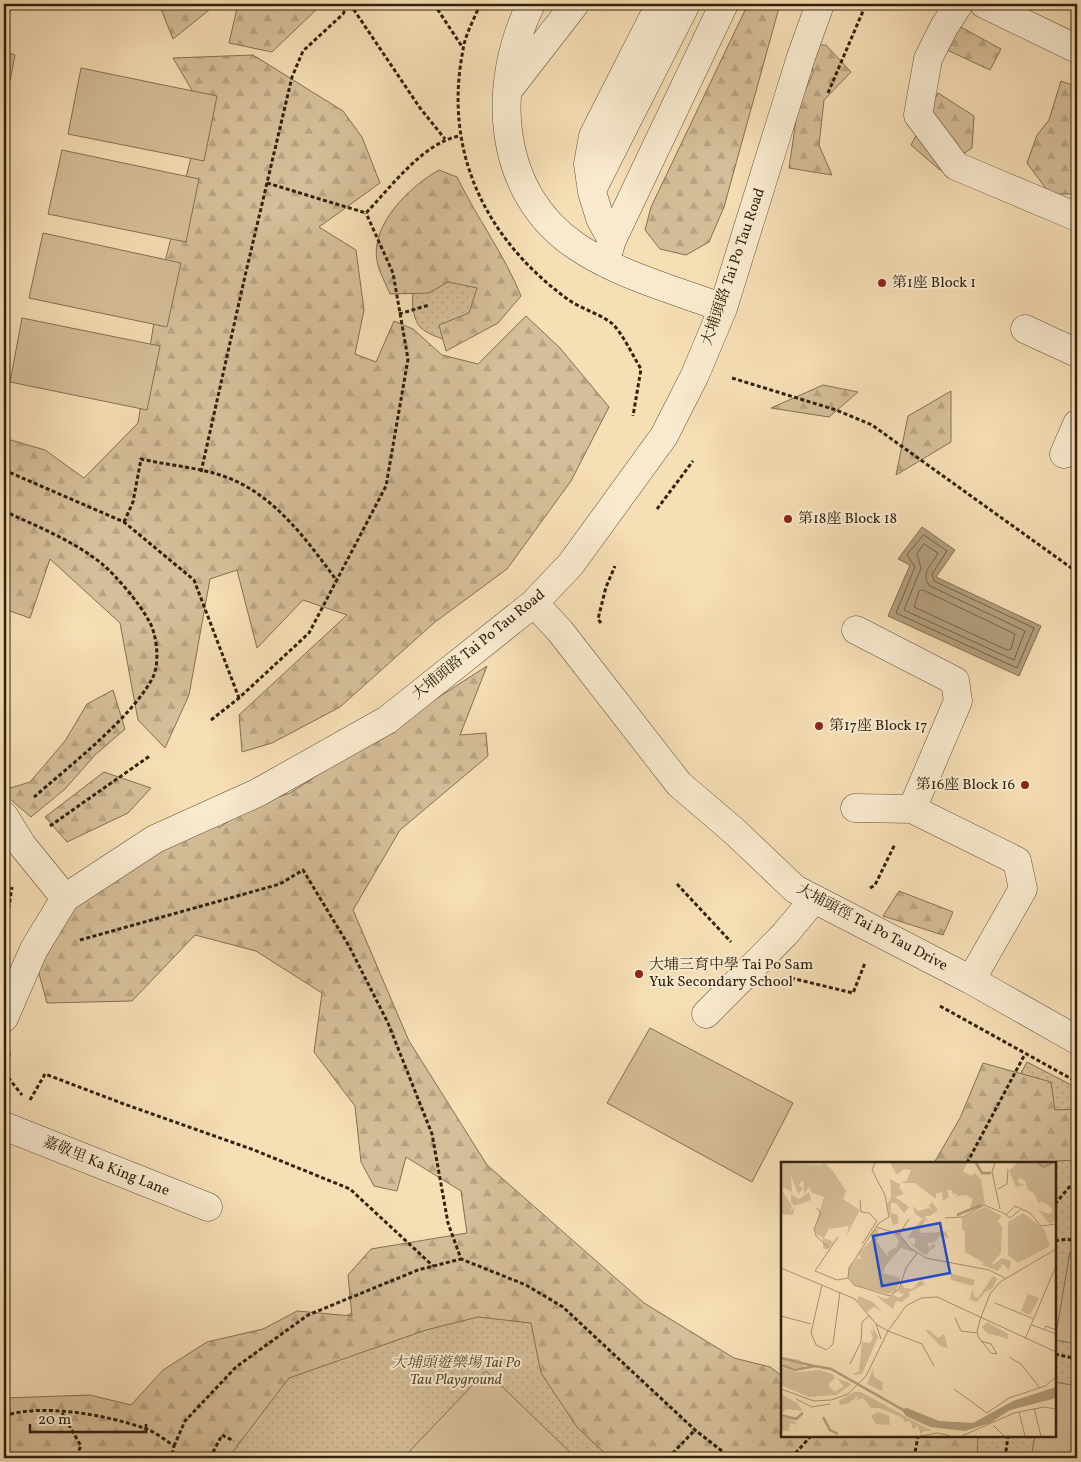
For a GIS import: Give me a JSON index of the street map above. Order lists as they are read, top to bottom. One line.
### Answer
{"streets":{"street":["大埔頭路 Tai Po Tau Road","大埔頭徑 Tai Po Tau Drive","嘉敬里 Ka King Lane"]},"crossings":[["大埔頭路 Tai Po Tau Road","大埔頭徑 Tai Po Tau Drive"]],"parks":["大埔頭遊樂場 Tai Po Tau Playground"],"places":["第1座 Block 1","第18座 Block 18","第17座 Block 17","第16座 Block 16","大埔三育中學 Tai Po Sam Yuk Secondary School"],"scale_bar":"20 m"}
